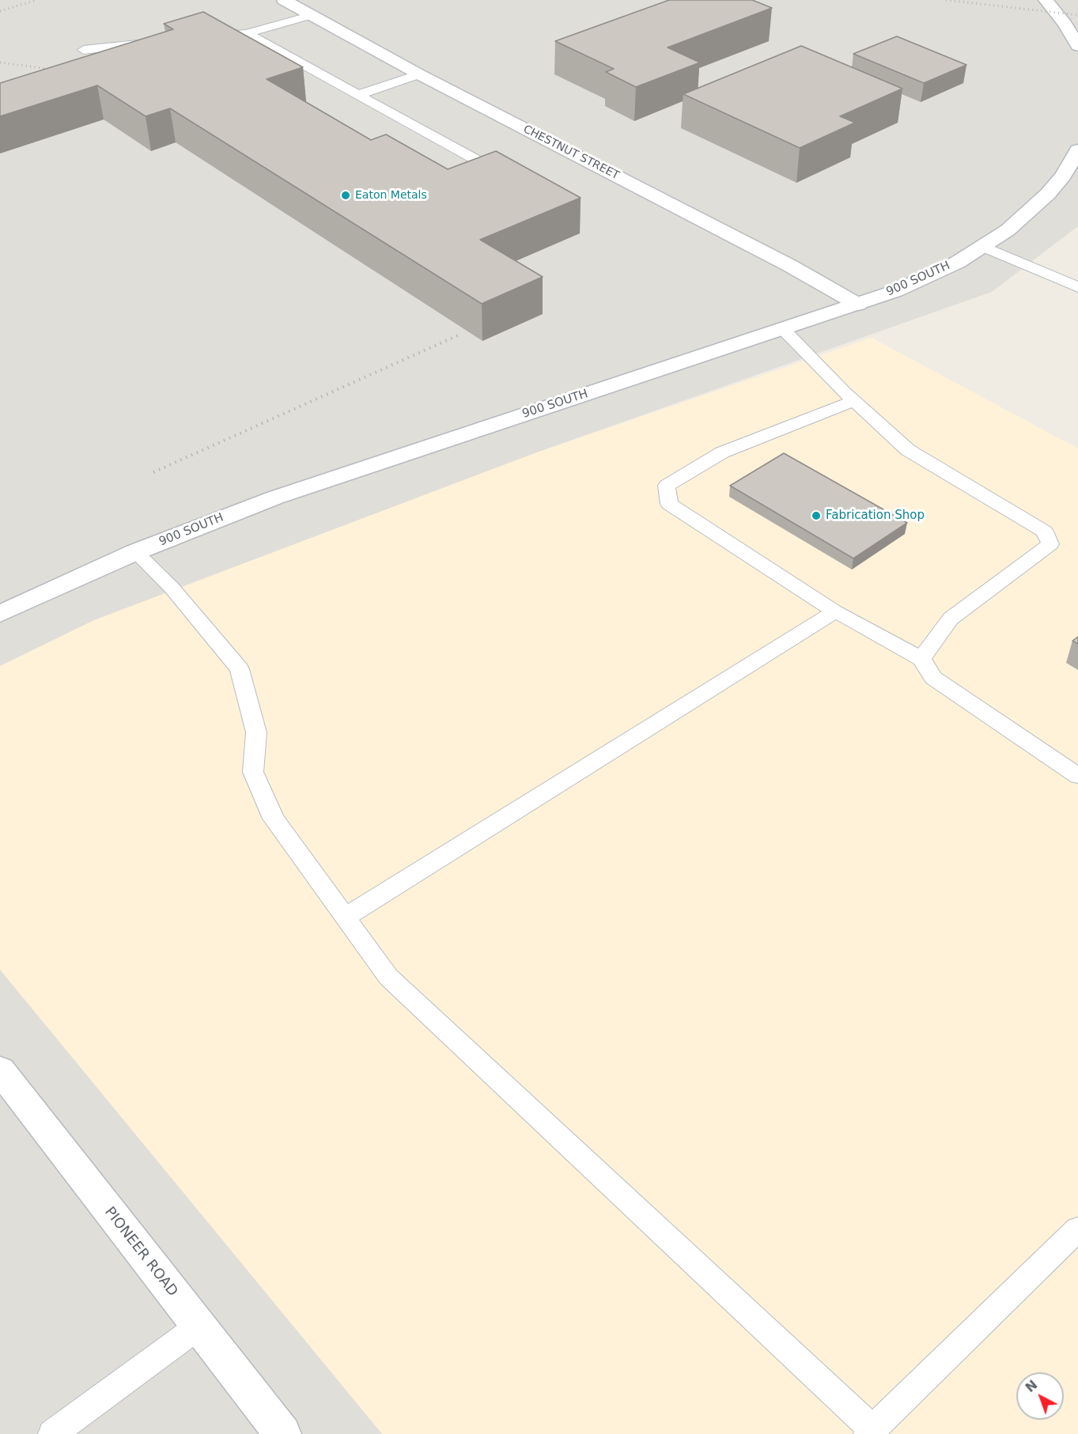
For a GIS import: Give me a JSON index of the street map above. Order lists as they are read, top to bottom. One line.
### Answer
{"streets":{"street":["CHESTNUT STREET","900 SOUTH","PIONEER ROAD"]},"crossings":[["CHESTNUT STREET","900 SOUTH"]],"places":["Eaton Metals","Fabrication Shop"],"north":"top left"}
